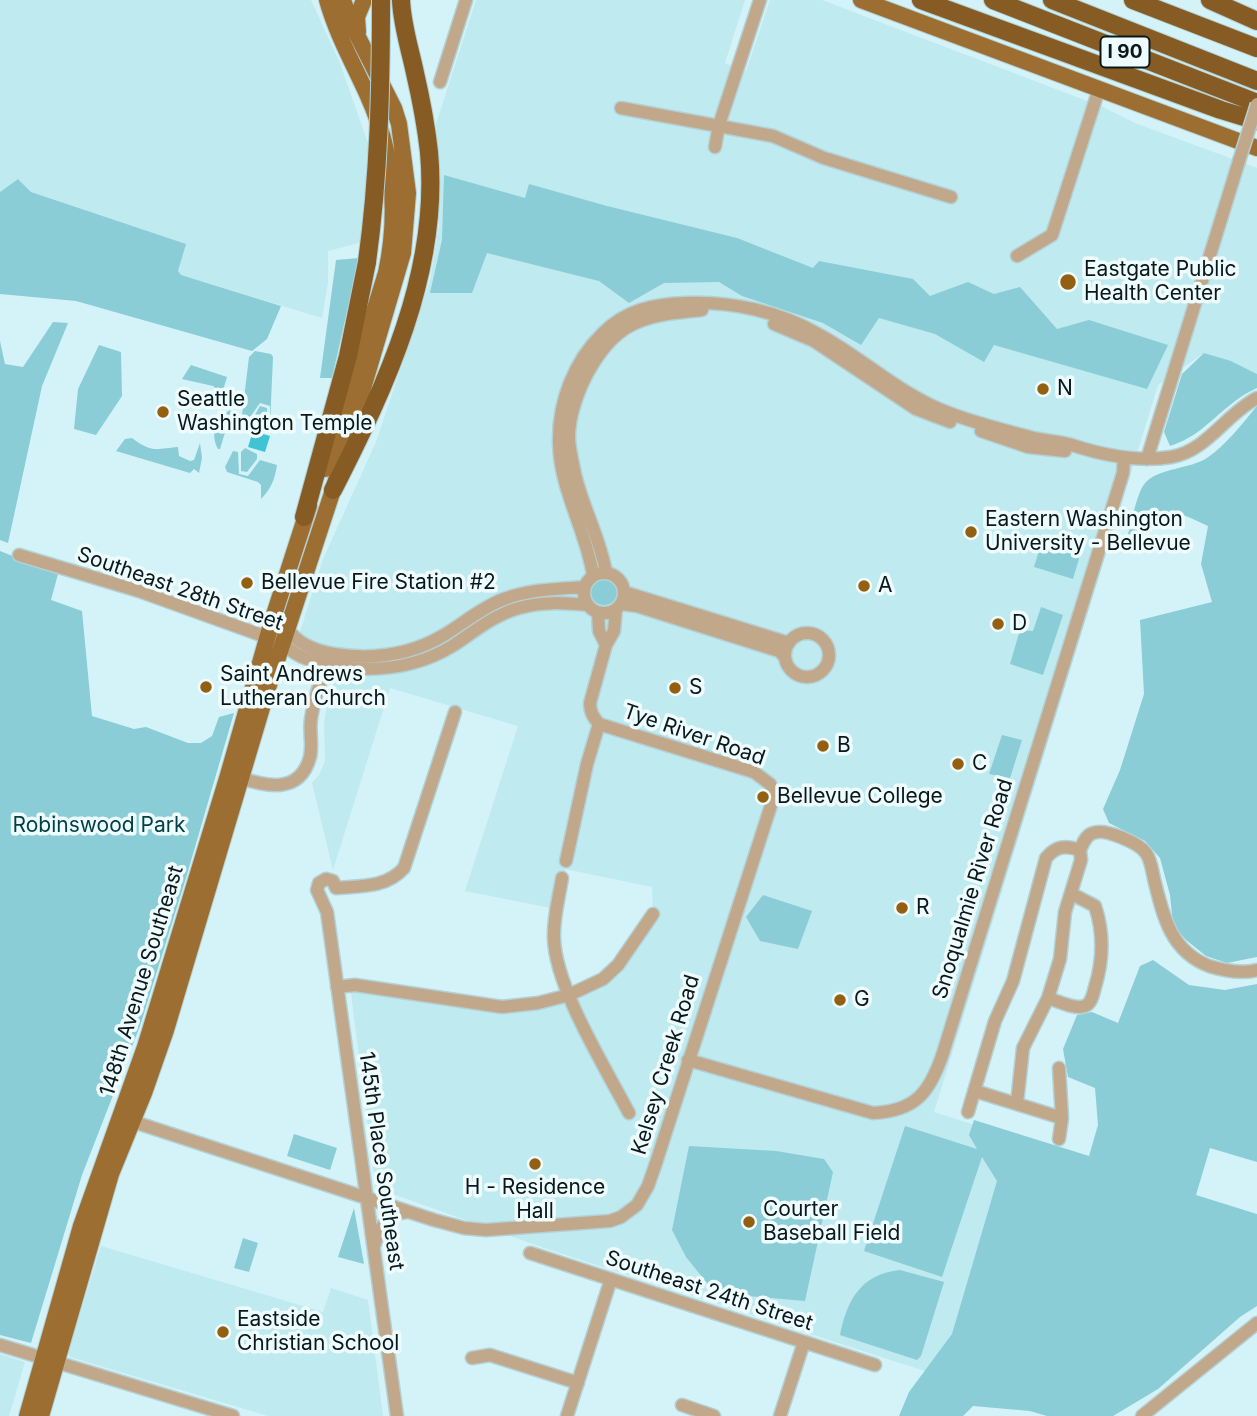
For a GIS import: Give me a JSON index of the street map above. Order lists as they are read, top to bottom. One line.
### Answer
{"streets":{"highway":["I 90"],"main road":["148th Avenue Southeast"],"street":["Southeast 28th Street","Tye River Road","Snoqualmie River Road","Kelsey Creek Road","145th Place Southeast","Southeast 24th Street"]},"crossings":[["Southeast 28th Street","148th Avenue Southeast"],["Tye River Road","Kelsey Creek Road"],["Snoqualmie River Road","Kelsey Creek Road"]],"parks":["Robinswood Park"],"places":["Eastgate Public Health Center","N","Seattle Washington Temple","Eastern Washington University - Bellevue","Bellevue Fire Station #2","A","D","Saint Andrews Lutheran Church","S","B","C","Bellevue College","R","G","H - Residence Hall","Courter Baseball Field","Eastside Christian School"]}
